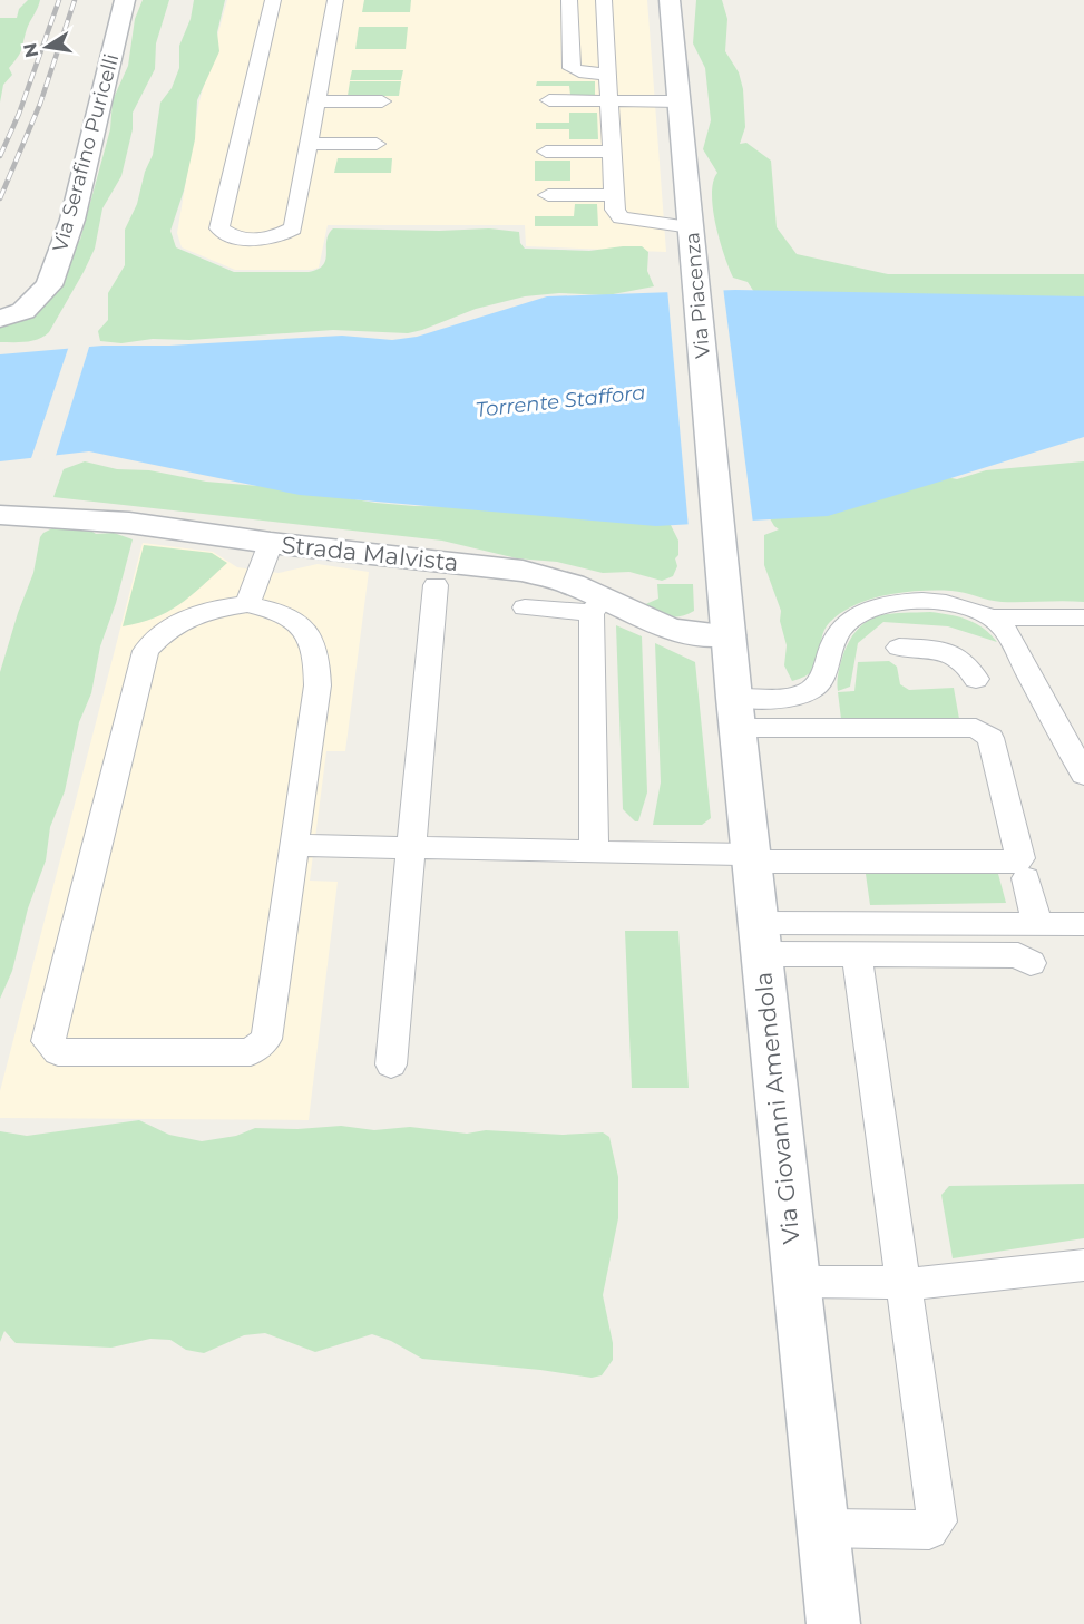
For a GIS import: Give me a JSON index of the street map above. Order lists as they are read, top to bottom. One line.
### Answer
{"streets":{"main road":["Via Serafino Puricelli","Via Piacenza","Strada Malvista","Via Giovanni Amendola"]},"crossings":[["Via Piacenza","Via Giovanni Amendola"],["Strada Malvista","Via Giovanni Amendola"]],"water":["Torrente Staffora"],"north":"left"}
